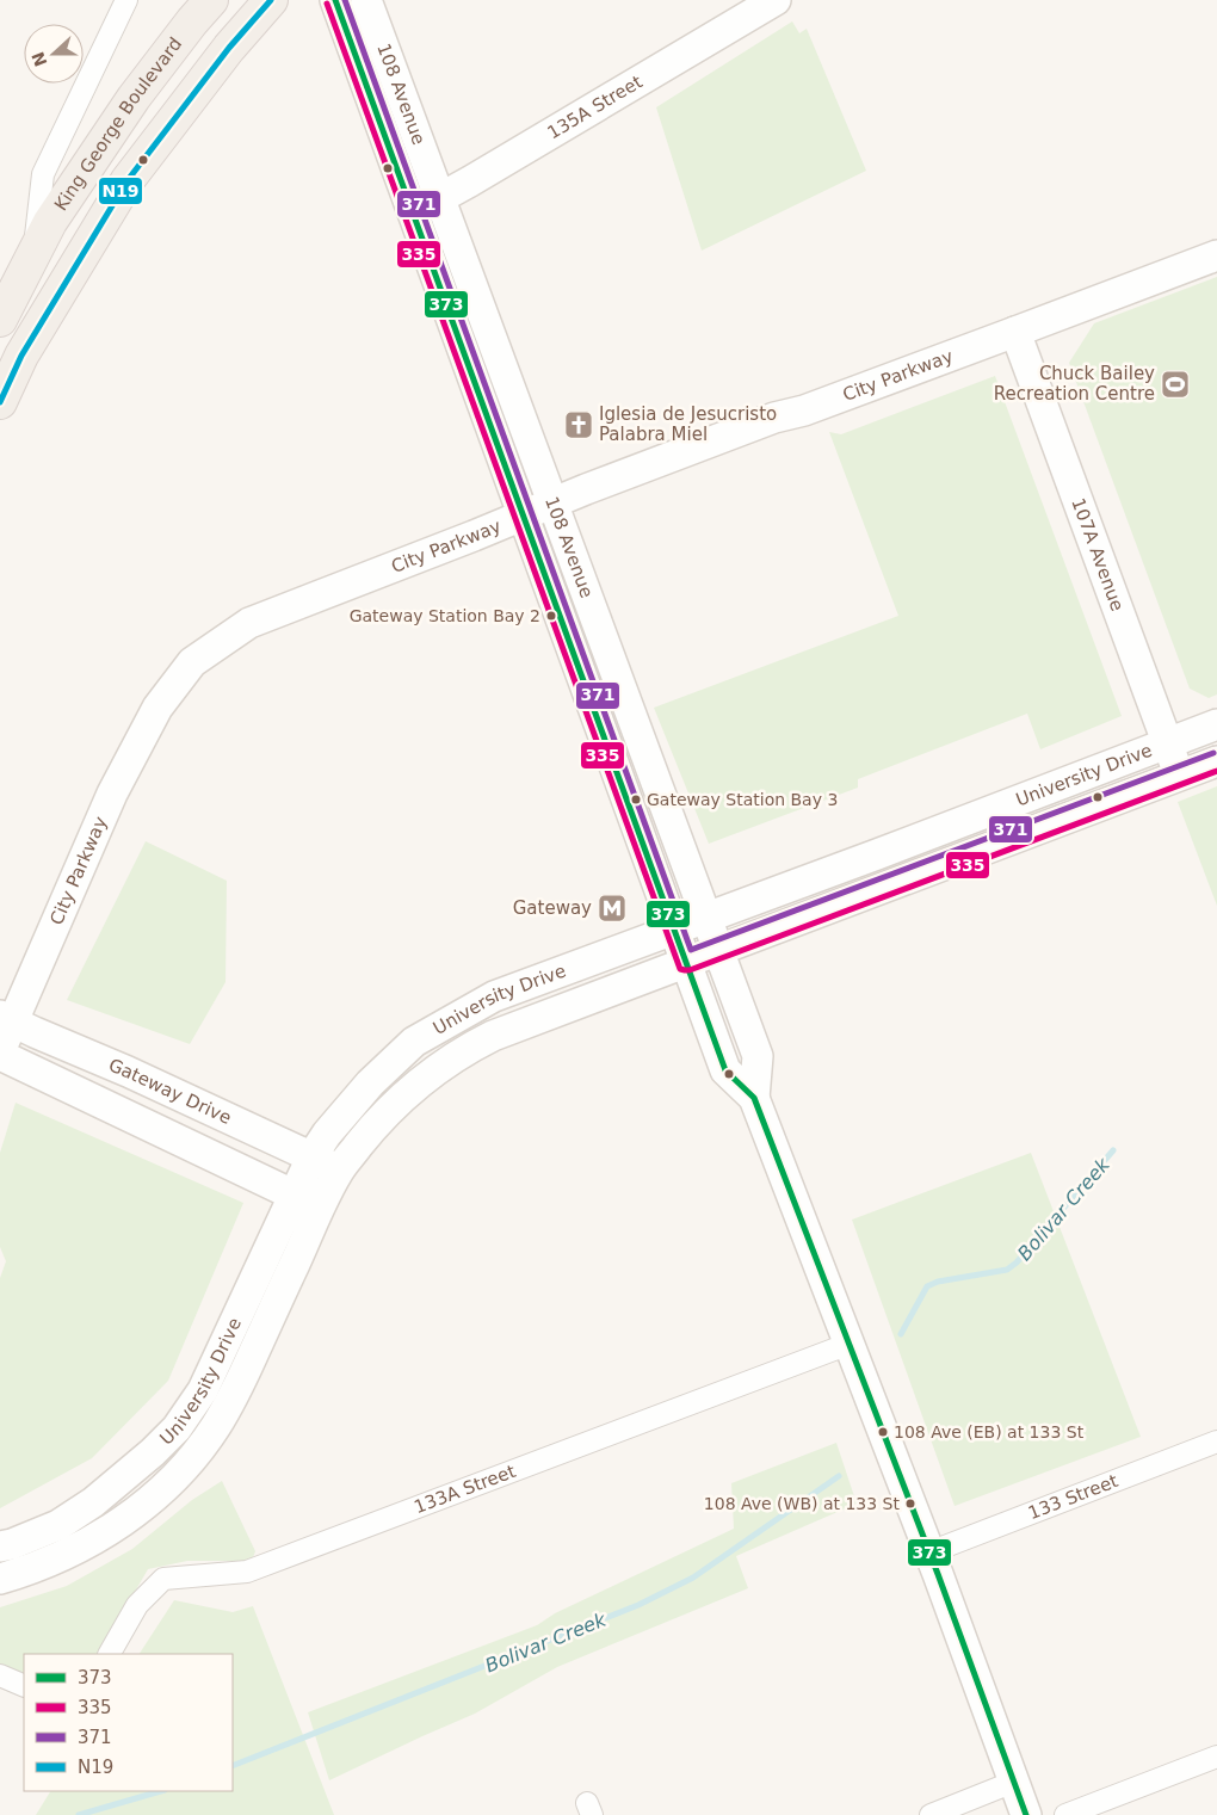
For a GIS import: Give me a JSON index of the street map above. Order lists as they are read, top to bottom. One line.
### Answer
{"streets":{"main road":["108 Avenue","135A Street","King George Boulevard","City Parkway","107A Avenue","University Drive","Gateway Drive"],"street":["133A Street","133 Street"]},"crossings":[["108 Avenue","135A Street"],["108 Avenue","City Parkway"],["108 Avenue","University Drive"],["108 Avenue","133A Street"],["108 Avenue","133 Street"],["City Parkway","107A Avenue"],["City Parkway","Gateway Drive"],["107A Avenue","University Drive"],["University Drive","Gateway Drive"]],"water":["Bolivar Creek"],"places":{"sports":["Chuck Bailey Recreation Centre"],"church":["Iglesia de Jesucristo Palabra Miel"],"other":["Gateway Station Bay 2","Gateway Station Bay 3","108 Ave (EB) at 133 St","108 Ave (WB) at 133 St"],"metro station":["Gateway"]},"lines":["transit line 373","transit line 371","transit line N19","transit line 335"],"legend":["373","335","371","N19"],"north":"left"}
